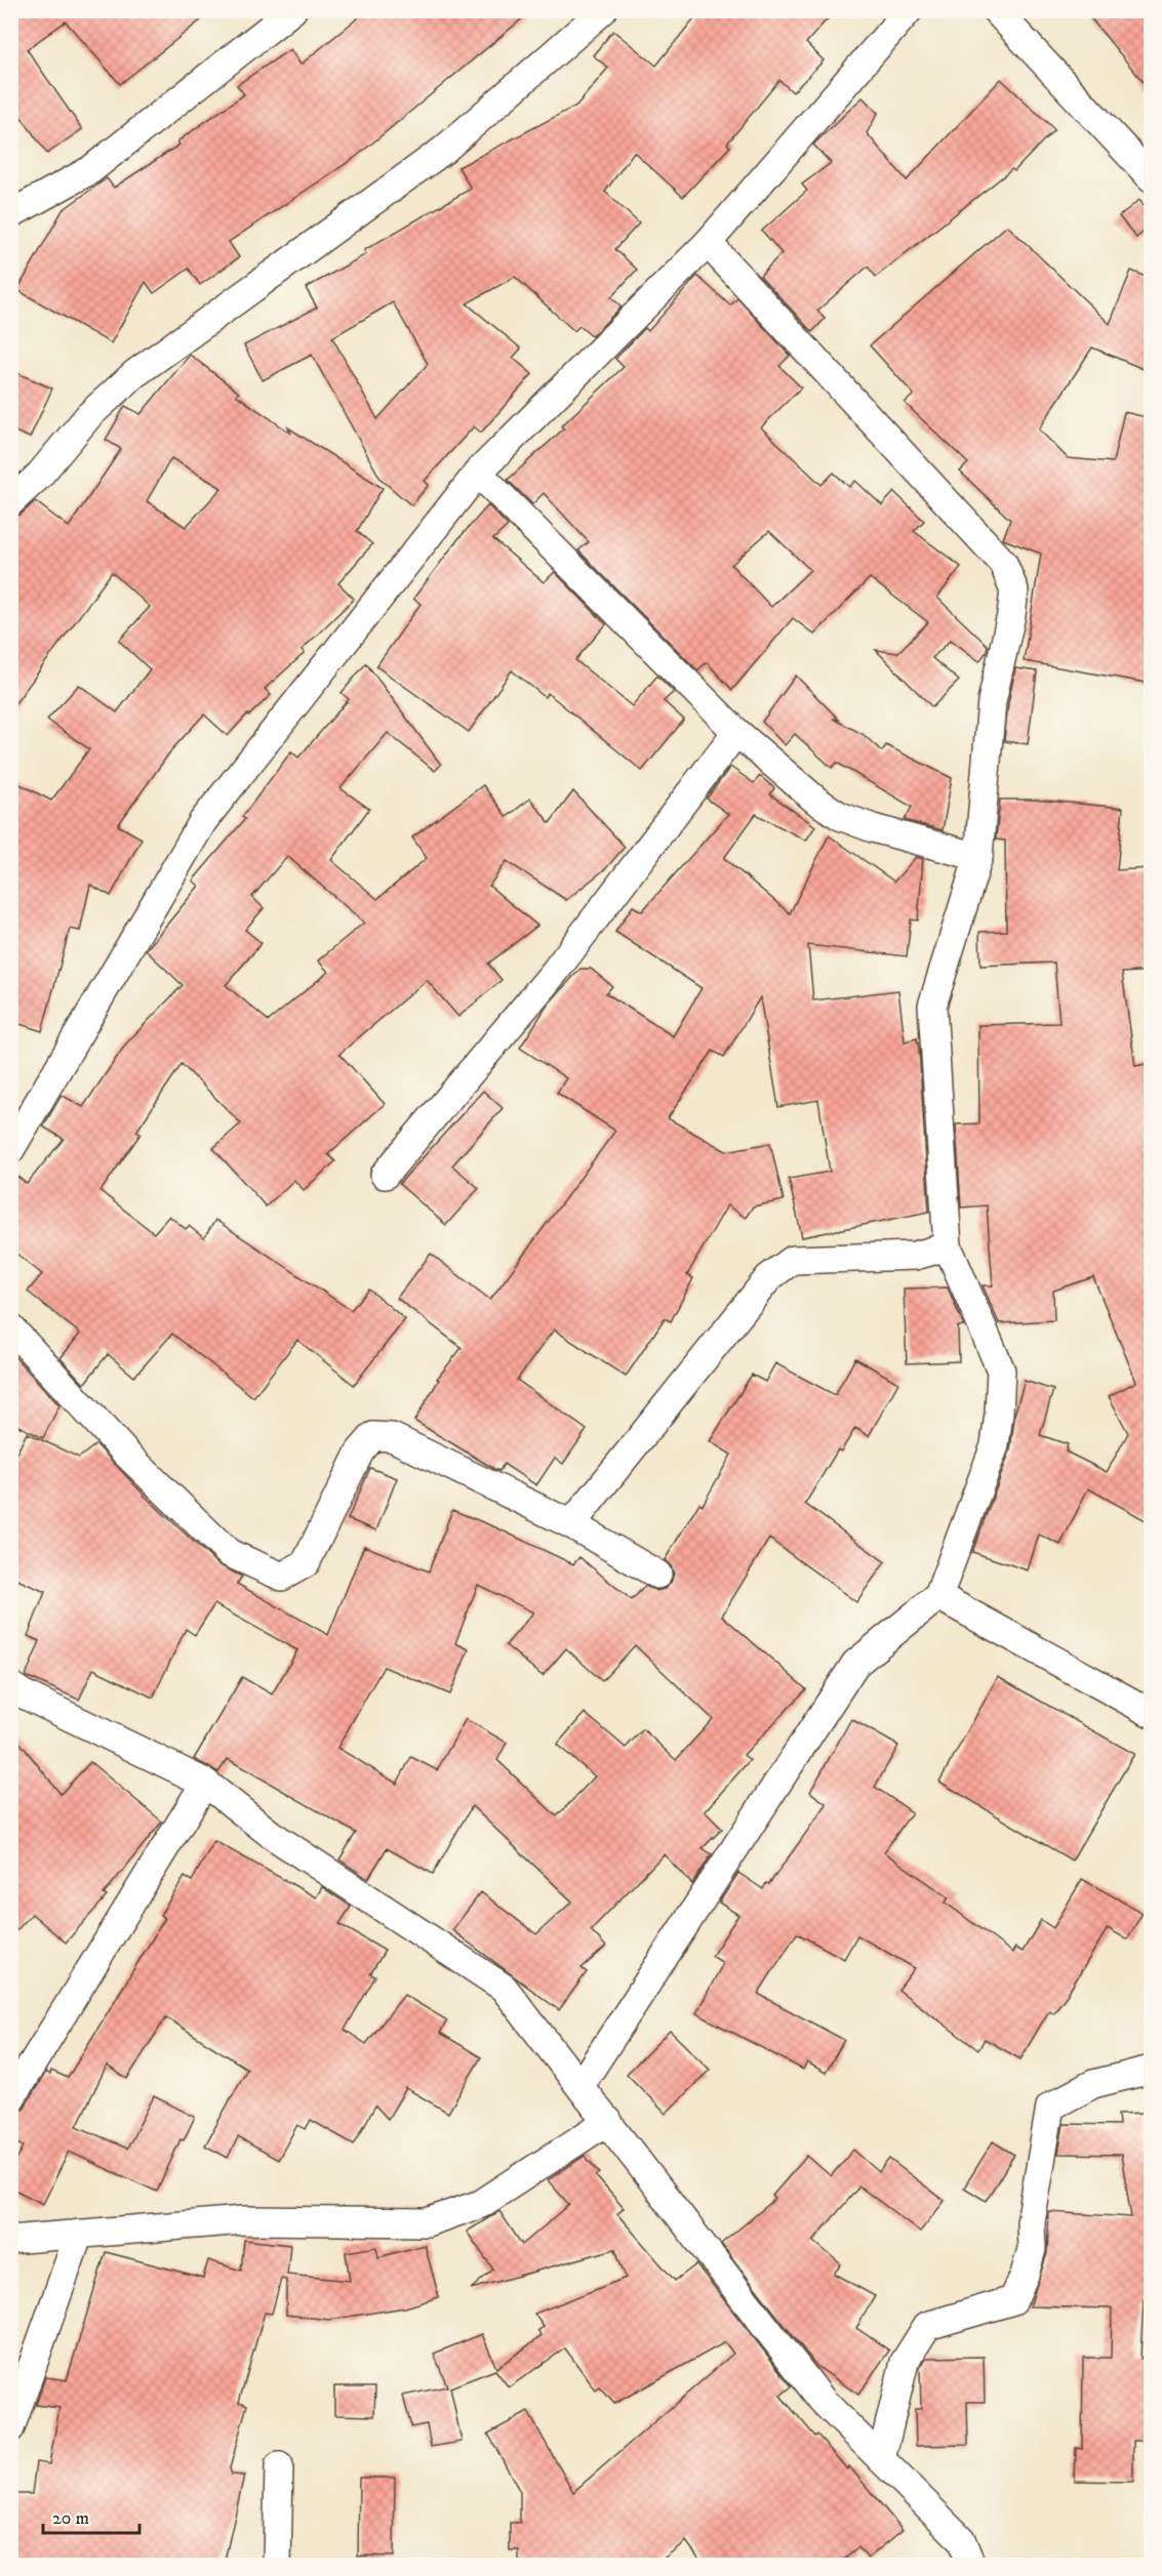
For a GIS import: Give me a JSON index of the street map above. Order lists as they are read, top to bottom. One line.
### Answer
{"scale_bar":"20 m"}
